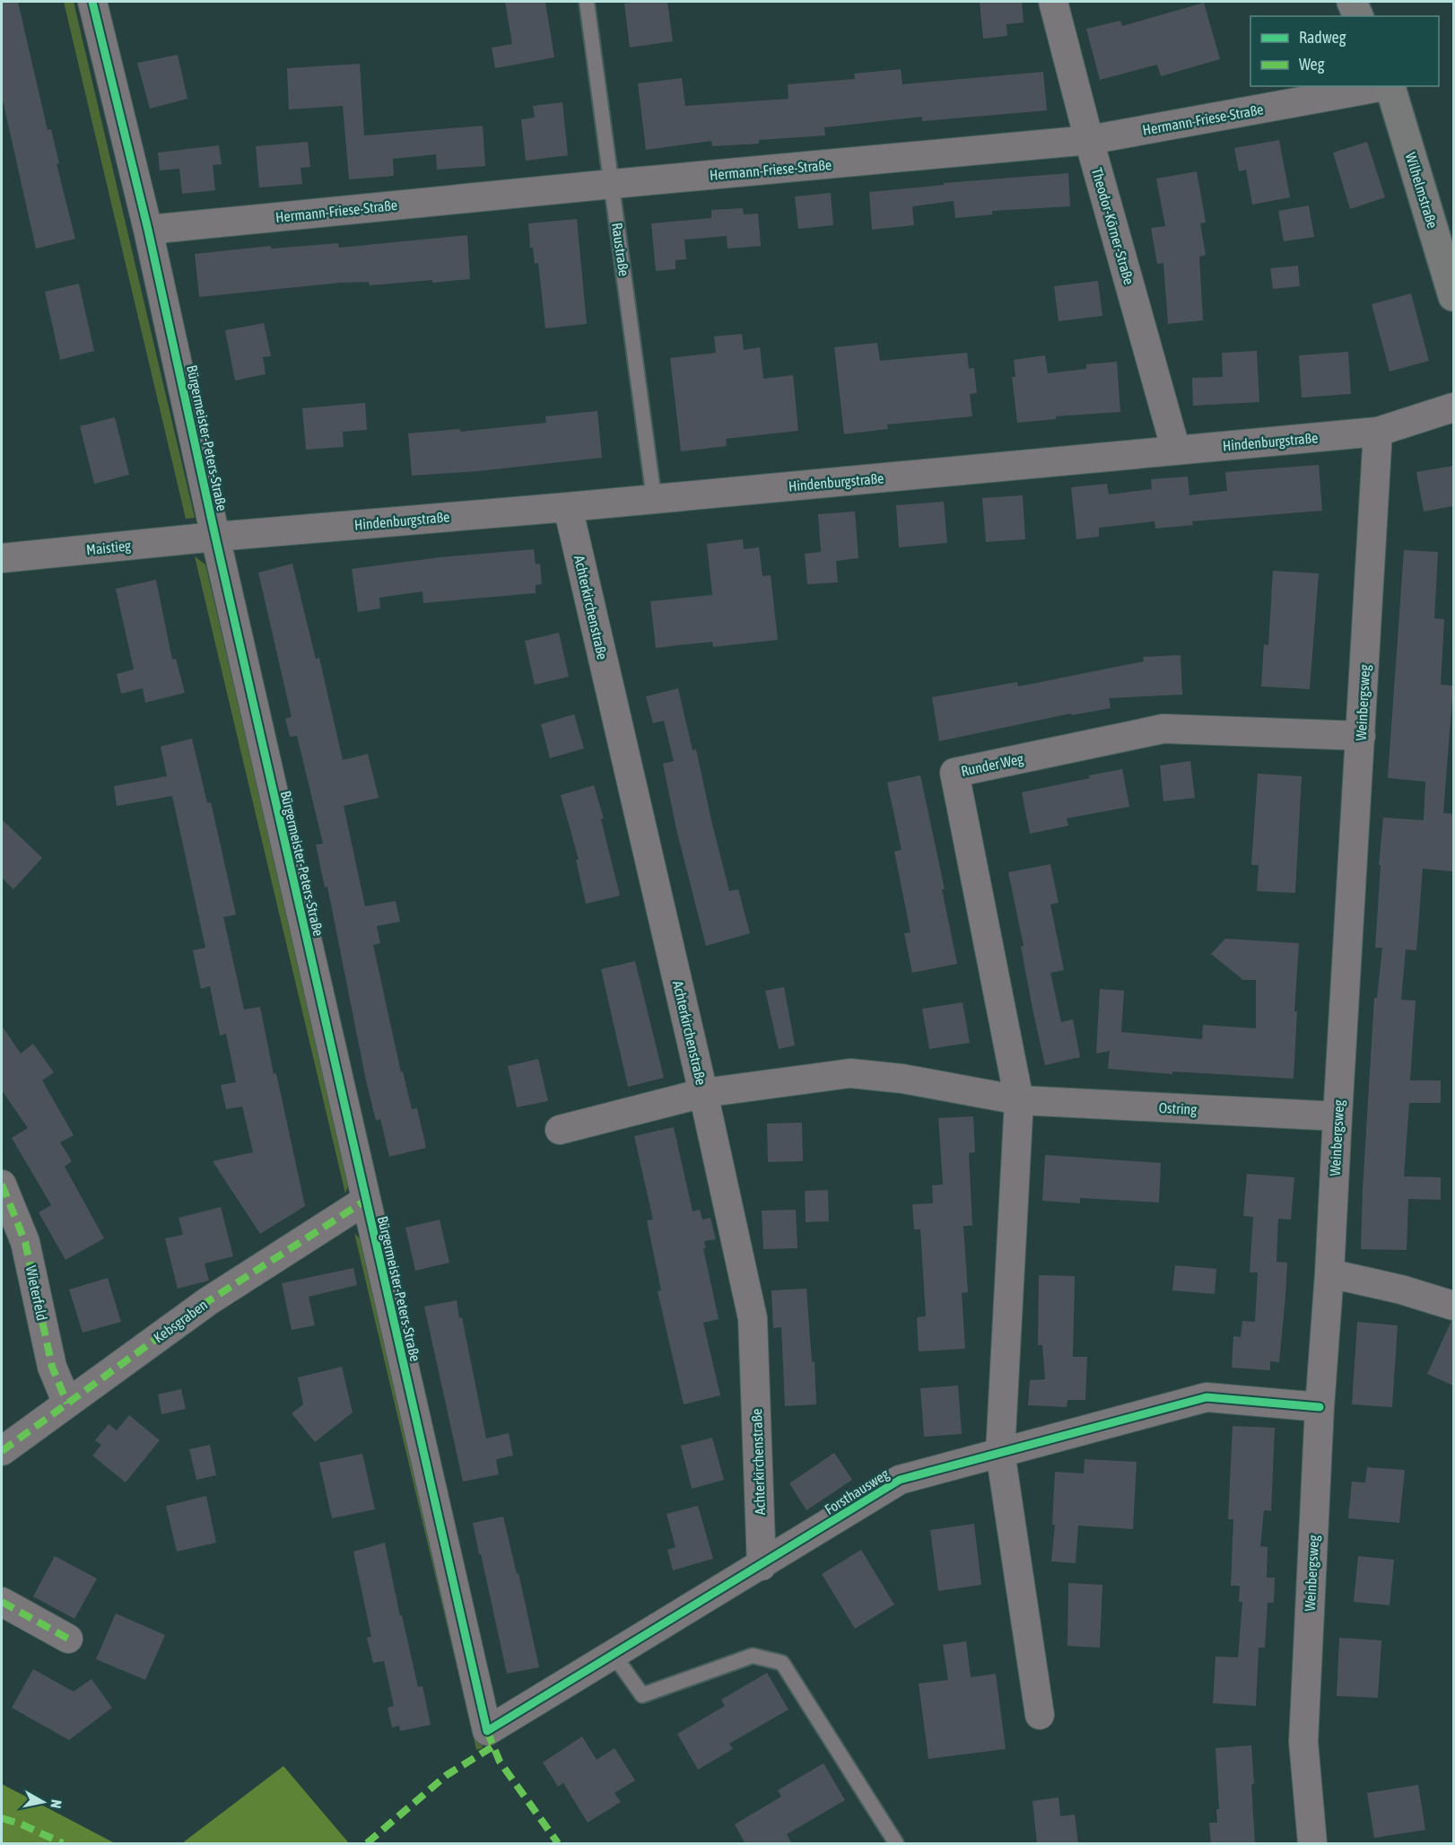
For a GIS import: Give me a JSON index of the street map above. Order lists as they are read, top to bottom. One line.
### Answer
{"streets":{"street":["Hermann-Friese-Straße","Wilhelmstraße","Theodor-Körner-Straße","Bürgermeister-Peters-Straße","Hindenburgstraße","Maistieg","Achterkirchenstraße","Weinbergsweg","Runder Weg","Ostring","Wieterfeld","Kebsgraben","Forsthausweg"],"lane":["Raustraße"]},"crossings":[["Hermann-Friese-Straße","Theodor-Körner-Straße"],["Hermann-Friese-Straße","Raustraße"],["Hermann-Friese-Straße","Bürgermeister-Peters-Straße"],["Theodor-Körner-Straße","Hindenburgstraße"],["Raustraße","Hindenburgstraße"],["Bürgermeister-Peters-Straße","Hindenburgstraße"],["Bürgermeister-Peters-Straße","Maistieg"],["Bürgermeister-Peters-Straße","Kebsgraben"],["Bürgermeister-Peters-Straße","Forsthausweg"],["Hindenburgstraße","Maistieg"],["Hindenburgstraße","Achterkirchenstraße"],["Hindenburgstraße","Weinbergsweg"],["Achterkirchenstraße","Ostring"],["Achterkirchenstraße","Forsthausweg"],["Weinbergsweg","Runder Weg"],["Weinbergsweg","Ostring"],["Weinbergsweg","Forsthausweg"],["Runder Weg","Ostring"],["Wieterfeld","Kebsgraben"]],"legend":["Radweg","Weg"],"north":"right"}
